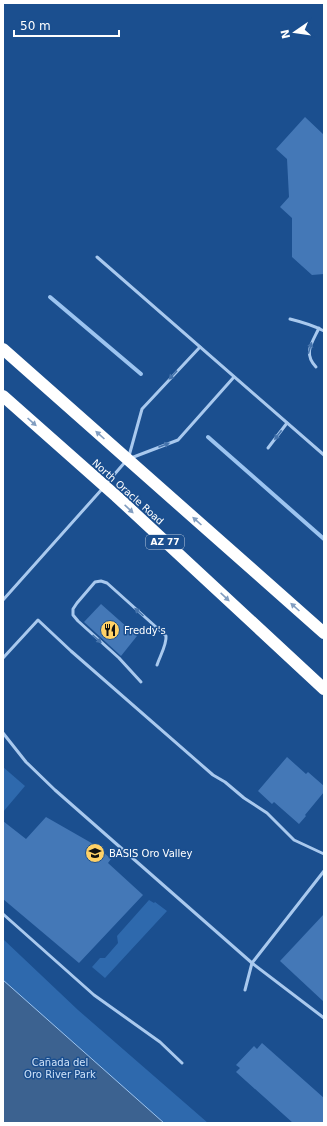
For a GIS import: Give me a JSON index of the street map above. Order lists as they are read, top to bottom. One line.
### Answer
{"streets":{"highway":["North Oracle Road","AZ 77"]},"parks":["Cañada del Oro River Park"],"places":{"restaurant":["Freddy's"],"school or university":["BASIS Oro Valley"]},"scale_bar":"50 m","north":"left"}
